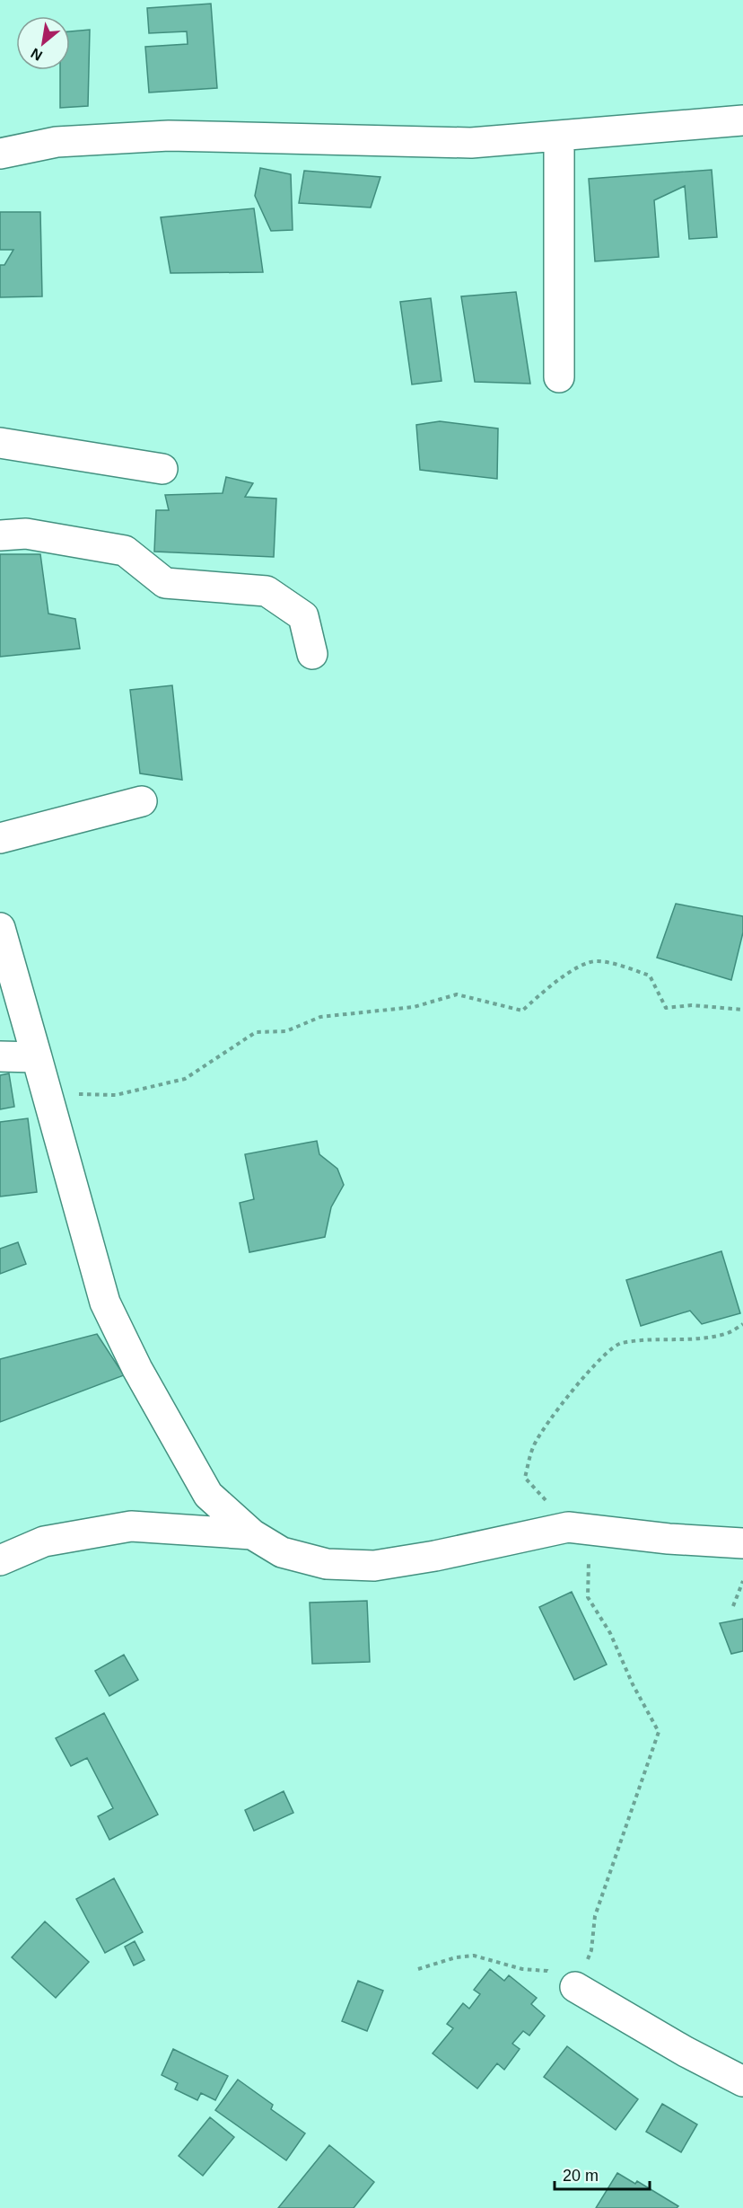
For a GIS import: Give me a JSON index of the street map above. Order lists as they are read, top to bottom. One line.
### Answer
{"scale_bar":"20 m","north":"bottom left"}
